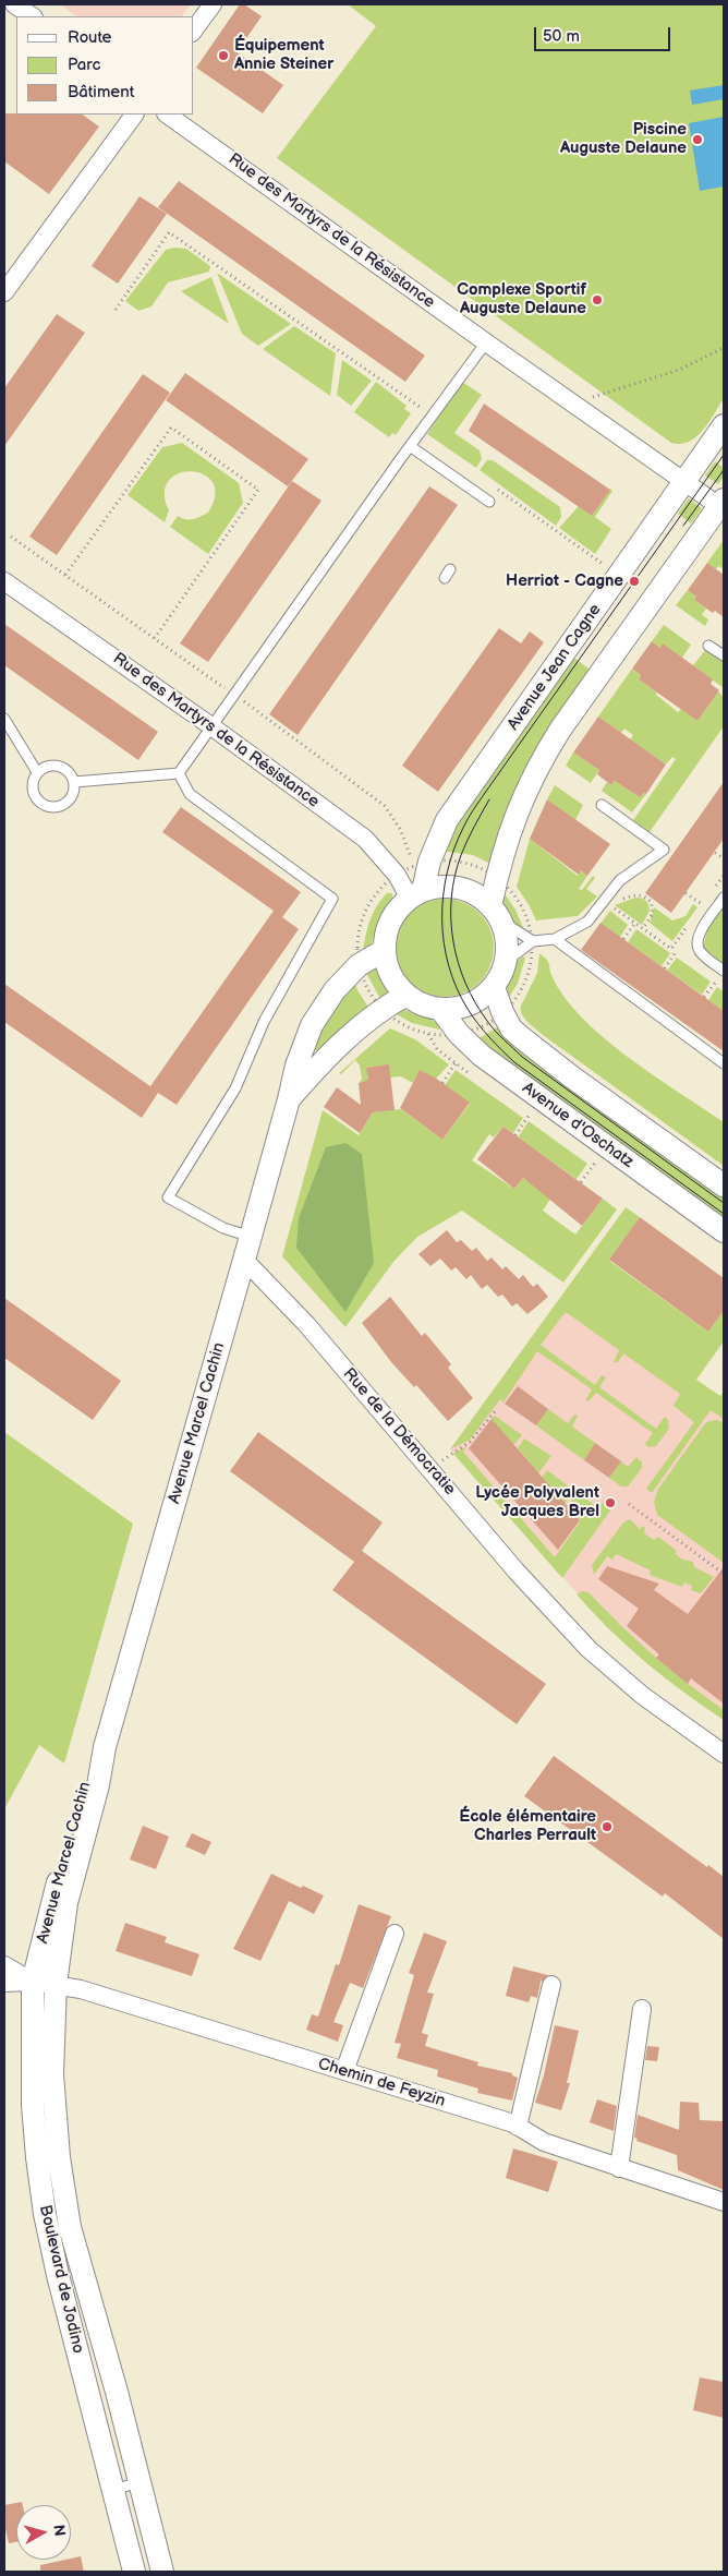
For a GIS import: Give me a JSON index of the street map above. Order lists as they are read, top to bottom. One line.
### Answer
{"streets":{"street":["Rue des Martyrs de la Résistance","Avenue Jean Cagne","Avenue d'Oschatz","Avenue Marcel Cachin","Rue de la Démocratie","Chemin de Feyzin","Boulevard de Jodino"]},"crossings":[["Rue des Martyrs de la Résistance","Avenue Jean Cagne"],["Rue des Martyrs de la Résistance","Avenue d'Oschatz"],["Rue des Martyrs de la Résistance","Avenue Marcel Cachin"],["Avenue Jean Cagne","Avenue d'Oschatz"],["Avenue Jean Cagne","Avenue Marcel Cachin"],["Avenue d'Oschatz","Avenue Marcel Cachin"],["Avenue Marcel Cachin","Rue de la Démocratie"],["Avenue Marcel Cachin","Chemin de Feyzin"],["Avenue Marcel Cachin","Boulevard de Jodino"],["Chemin de Feyzin","Boulevard de Jodino"]],"places":["Équipement Annie Steiner","Piscine Auguste Delaune","Complexe Sportif Auguste Delaune","Herriot - Cagne","Lycée Polyvalent Jacques Brel","École élémentaire Charles Perrault"],"legend":["Route","Parc","Bâtiment"],"scale_bar":"50 m","north":"right"}
